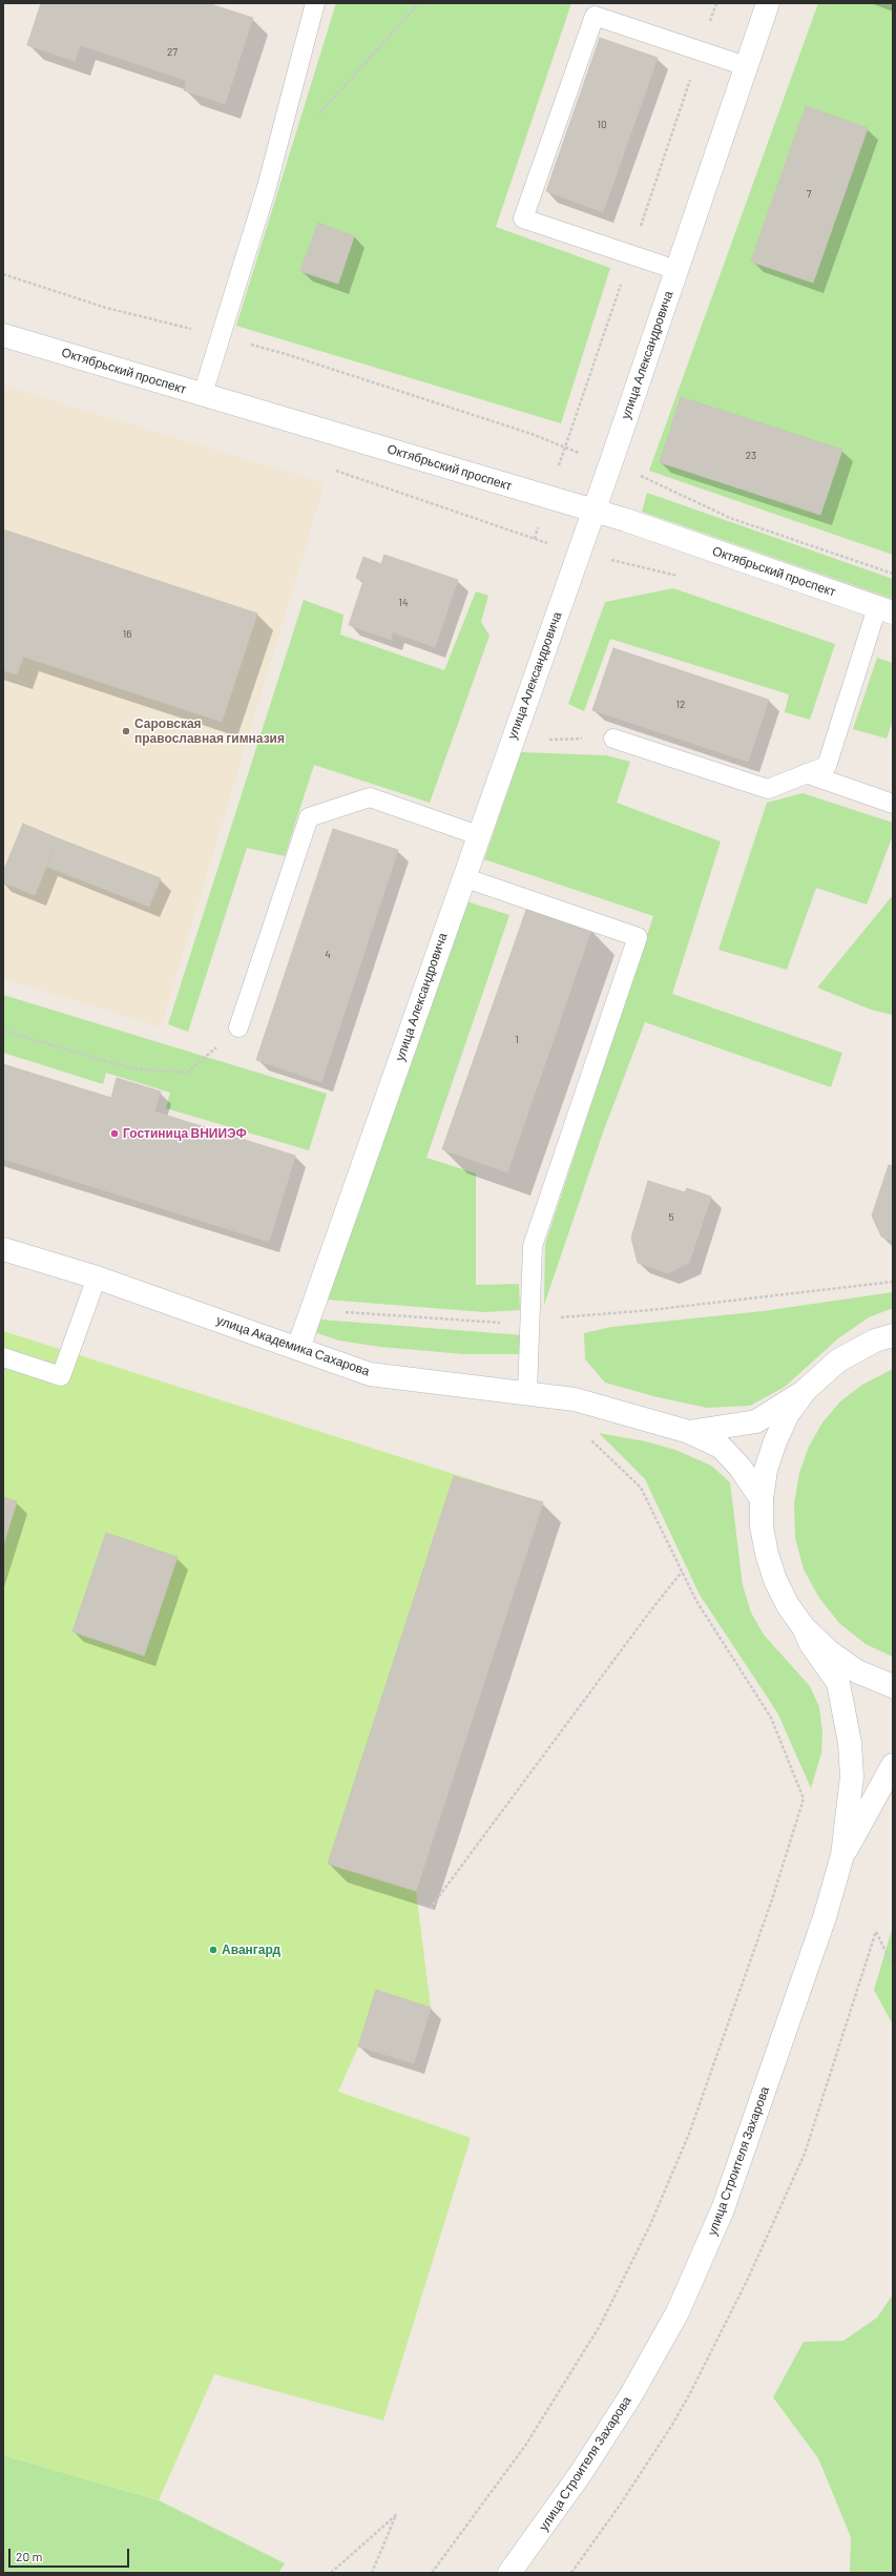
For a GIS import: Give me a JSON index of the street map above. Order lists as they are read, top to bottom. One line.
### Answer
{"streets":{"street":["улица Александровича","Октябрьский проспект","улица Академика Сахарова","улица Строителя Захарова"]},"crossings":[["улица Александровича","Октябрьский проспект"],["улица Александровича","улица Академика Сахарова"],["улица Академика Сахарова","улица Строителя Захарова"]],"places":["Саровская православная гимназия","Гостиница ВНИИЭФ","Авангард"],"house_numbers":["27","10","7","23","14","16","12","4","1","5"],"scale_bar":"20 m"}
